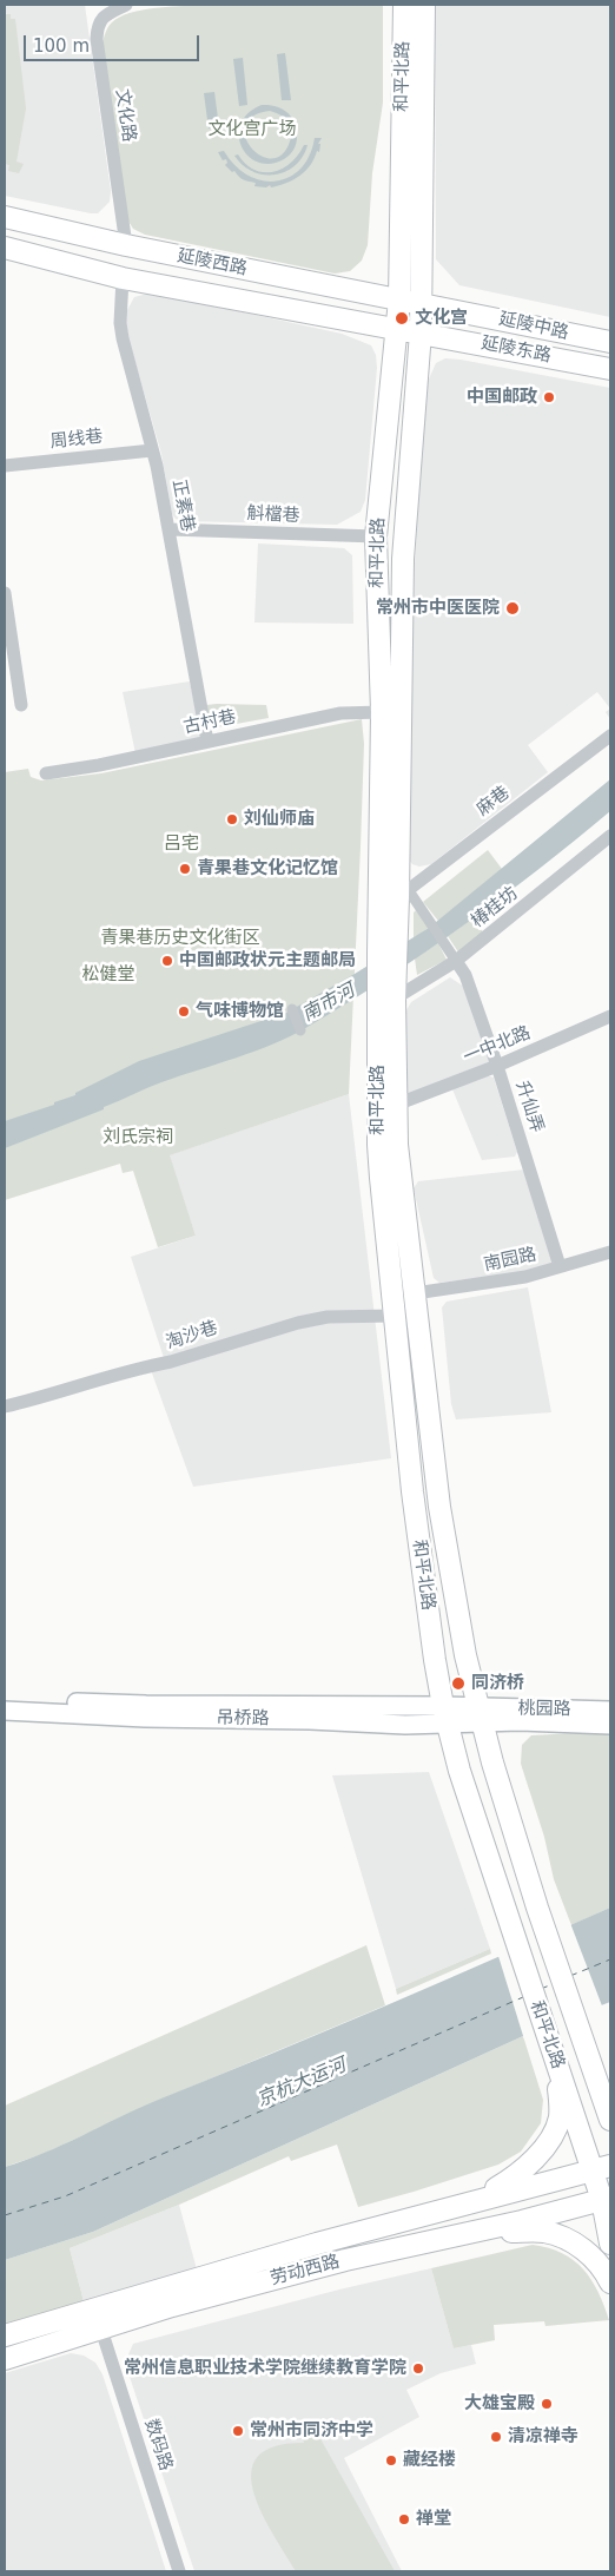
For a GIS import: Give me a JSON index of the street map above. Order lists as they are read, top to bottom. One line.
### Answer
{"streets":{"main road":["和平北路","延陵西路","延陵中路","延陵东路","桃园路","吊桥路","劳动西路"],"street":["文化路","周线巷","正素巷","斛檔巷","古村巷","麻巷","椿桂坊","一中北路","升仙弄","南园路","淘沙巷","数码路"]},"crossings":[["和平北路","延陵西路"],["和平北路","延陵中路"],["和平北路","延陵东路"],["和平北路","斛檔巷"],["和平北路","古村巷"],["和平北路","麻巷"],["和平北路","椿桂坊"],["和平北路","一中北路"],["和平北路","南园路"],["和平北路","淘沙巷"],["和平北路","桃园路"],["和平北路","吊桥路"],["和平北路","劳动西路"],["文化路","延陵西路"],["延陵西路","延陵中路"],["延陵西路","延陵东路"],["延陵西路","正素巷"],["周线巷","正素巷"],["正素巷","斛檔巷"],["正素巷","古村巷"],["椿桂坊","升仙弄"],["一中北路","升仙弄"],["升仙弄","南园路"],["桃园路","吊桥路"],["劳动西路","数码路"]],"water":["南市河","京杭大运河"],"parks":["文化宫广场","吕宅","青果巷历史文化街区","松健堂","刘氏宗祠"],"places":["文化宫","中国邮政","常州市中医医院","刘仙师庙","青果巷文化记忆馆","中国邮政状元主题邮局","气味博物馆","同济桥","常州信息职业技术学院继续教育学院","大雄宝殿","常州市同济中学","清凉禅寺","藏经楼","禅堂"],"scale_bar":"100 m"}
